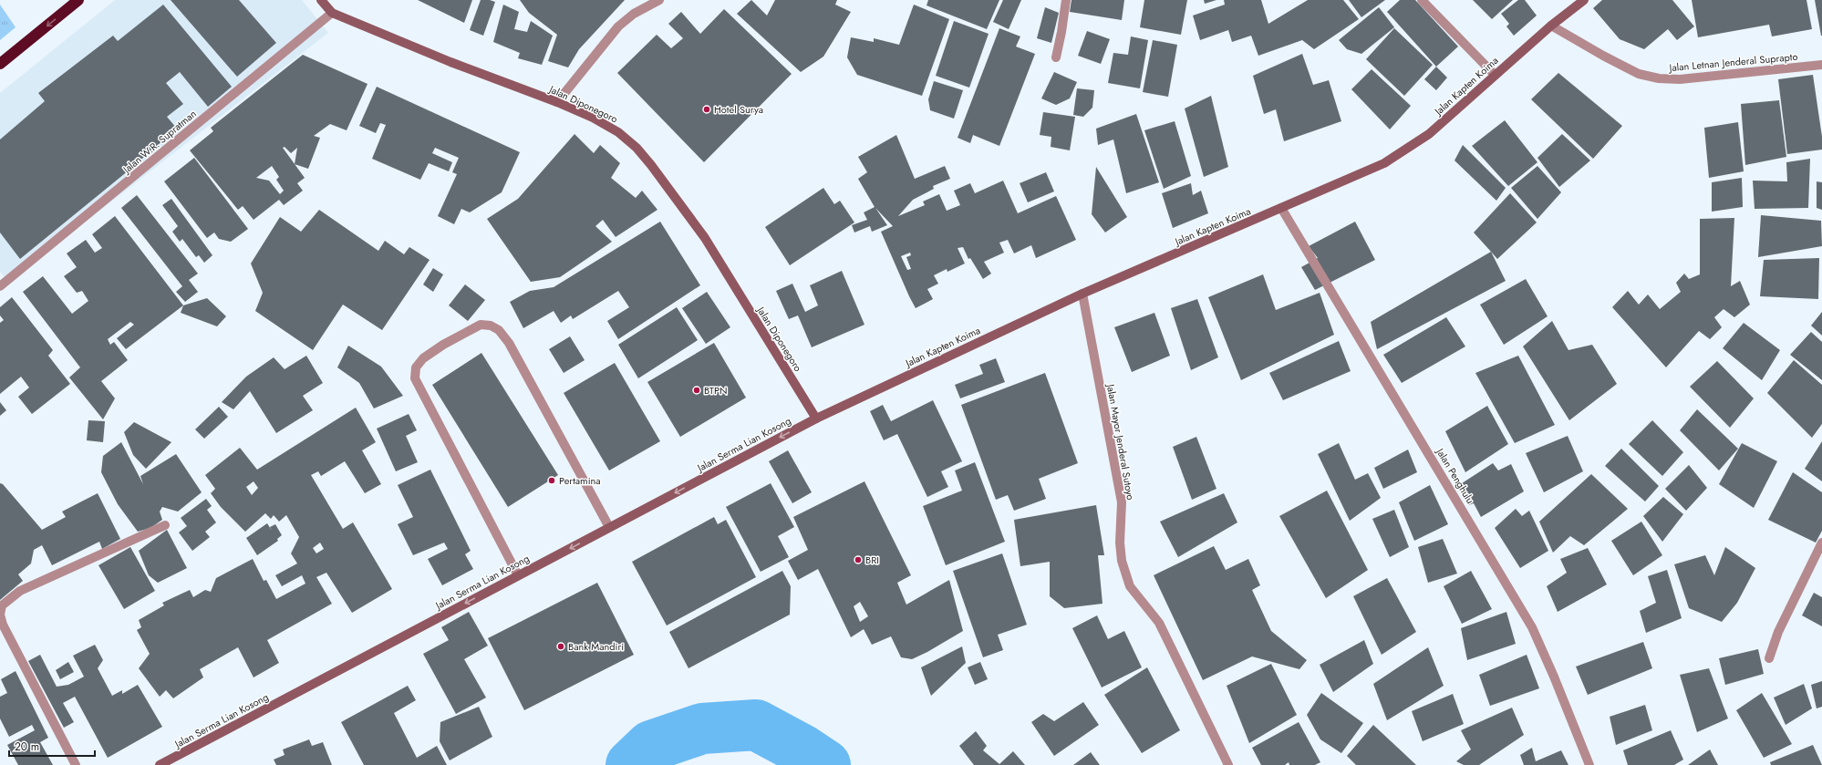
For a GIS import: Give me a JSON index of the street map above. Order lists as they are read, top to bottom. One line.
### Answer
{"streets":{"street":["Jalan Letnan Jenderal Suprapto","Jalan Kapten Koima","Jalan Diponegoro","Jalan W.R. Supratman","Jalan Mayor Jenderal Sutoyo","Jalan Serma Lian Kosong","Jalan Penghulu"]},"crossings":[["Jalan Letnan Jenderal Suprapto","Jalan Kapten Koima"],["Jalan Kapten Koima","Jalan Diponegoro"],["Jalan Kapten Koima","Jalan Mayor Jenderal Sutoyo"],["Jalan Kapten Koima","Jalan Serma Lian Kosong"],["Jalan Kapten Koima","Jalan Penghulu"],["Jalan Diponegoro","Jalan W.R. Supratman"],["Jalan Diponegoro","Jalan Serma Lian Kosong"]],"one_way":["Jalan Serma Lian Kosong"],"places":["Hotel Surya","BTPN","Pertamina","BRI","Bank Mandiri"],"scale_bar":"20 m"}
